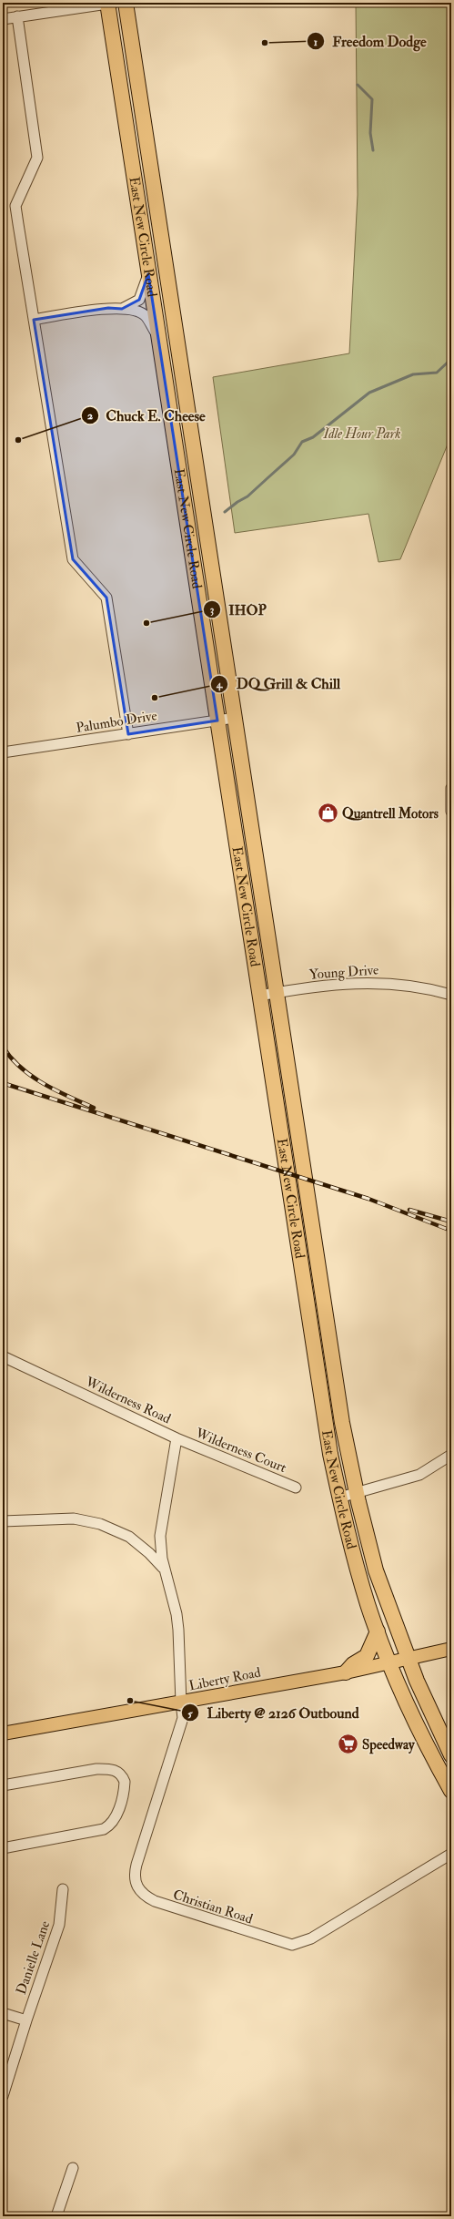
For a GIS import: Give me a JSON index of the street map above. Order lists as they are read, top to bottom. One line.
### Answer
{"streets":{"highway":["East New Circle Road"],"main road":["Liberty Road"],"street":["Palumbo Drive","Young Drive","Wilderness Road","Wilderness Court","Christian Road","Danielle Lane"]},"crossings":[["East New Circle Road","Palumbo Drive"],["East New Circle Road","Young Drive"],["East New Circle Road","Liberty Road"],["Wilderness Road","Wilderness Court"],["Wilderness Road","Liberty Road"],["Wilderness Road","Christian Road"],["Liberty Road","Christian Road"]],"parks":["Idle Hour Park"],"places":{"other":["Freedom Dodge","Chuck E. Cheese","IHOP","DQ Grill & Chill","Liberty @ 2126 Outbound"],"shop":["Quantrell Motors"],"supermarket":["Speedway"]}}
